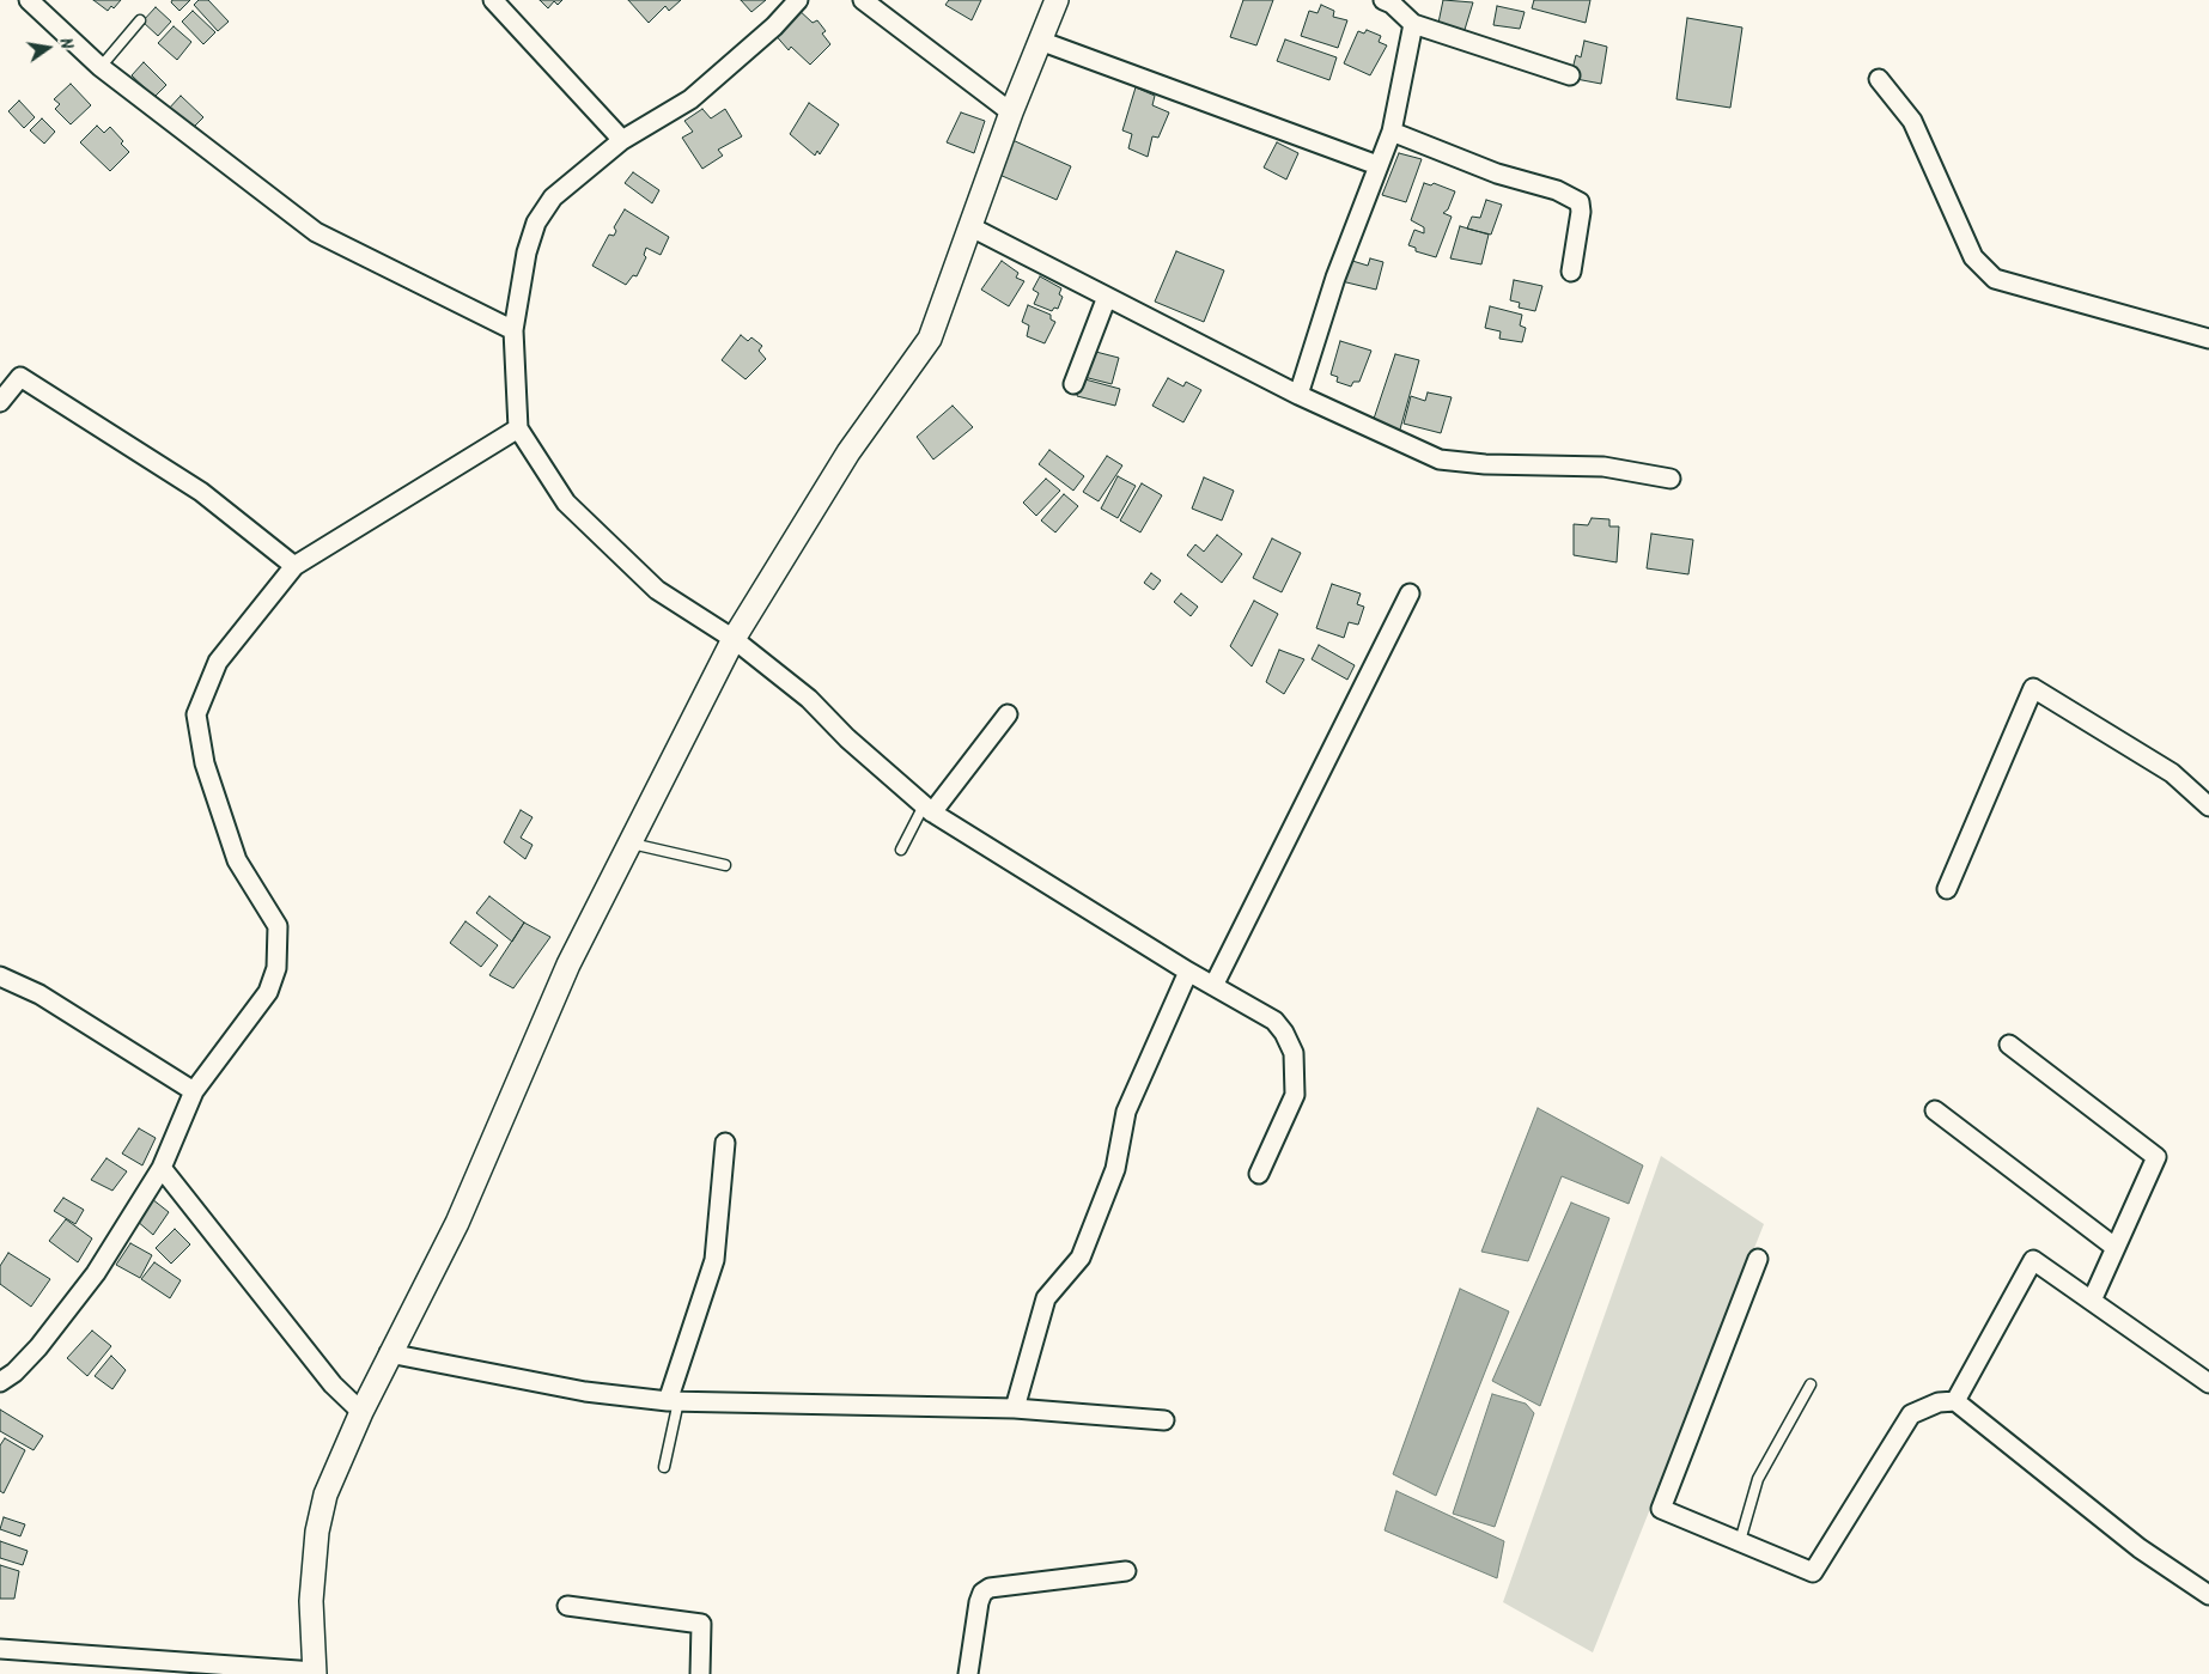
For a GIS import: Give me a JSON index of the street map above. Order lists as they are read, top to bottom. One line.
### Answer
{"north":"right"}
